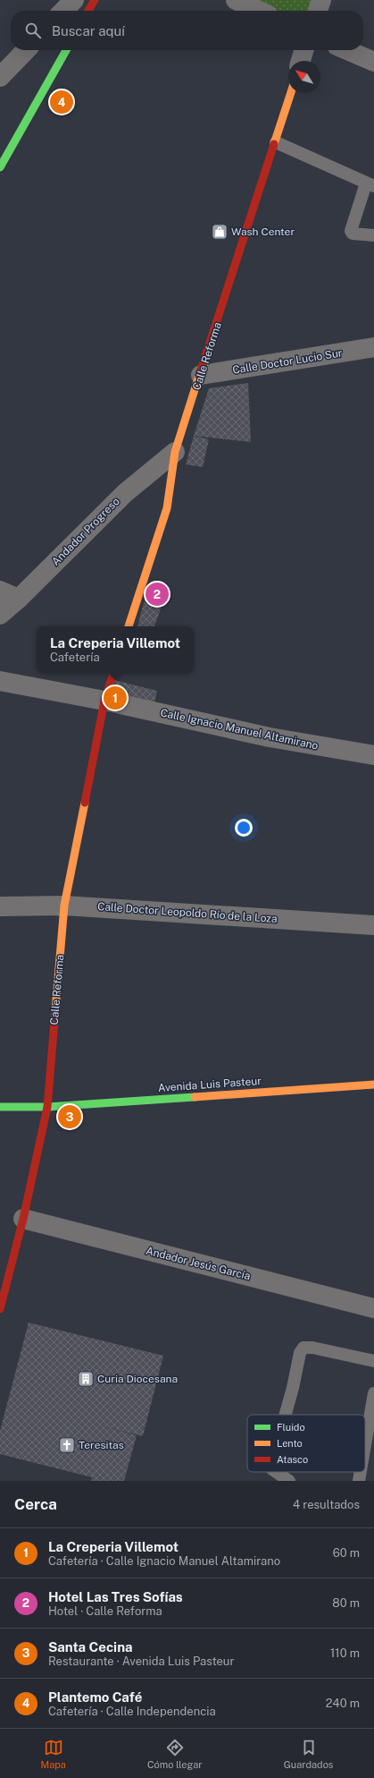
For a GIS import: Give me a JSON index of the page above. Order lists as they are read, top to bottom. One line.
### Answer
{"streets":{"street":["Calle Reforma","Calle Doctor Lucio Sur","Andador Progreso","Calle Ignacio Manuel Altamirano","Calle Doctor Leopoldo Río de la Loza","Avenida Luis Pasteur","Andador Jesús García"]},"crossings":[["Calle Reforma","Calle Doctor Lucio Sur"],["Calle Reforma","Andador Progreso"],["Calle Reforma","Calle Ignacio Manuel Altamirano"],["Calle Reforma","Calle Doctor Leopoldo Río de la Loza"],["Calle Reforma","Avenida Luis Pasteur"],["Calle Reforma","Andador Jesús García"]],"places":{"shop":["Wash Center"],"building":["Curia Diocesana"],"church":["Teresitas"]},"legend":["Fluido","Lento","Atasco"],"north":"top left","page":{"search":"Buscar aquí","pins":["4","2","1","3"],"popup":["La Creperia Villemot","Cafetería"],"heading":["Cerca","4 resultados"],"list":[{"mark":"1","name":"La Creperia Villemot","note":"Cafetería · Calle Ignacio Manuel Altamirano","value":"60 m"},{"mark":"2","name":"Hotel Las Tres Sofías","note":"Hotel · Calle Reforma","value":"80 m"},{"mark":"3","name":"Santa Cecina","note":"Restaurante · Avenida Luis Pasteur","value":"110 m"},{"mark":"4","name":"Plantemo Café","note":"Cafetería · Calle Independencia","value":"240 m"}],"nav":["Mapa","Cómo llegar","Guardados"]}}
